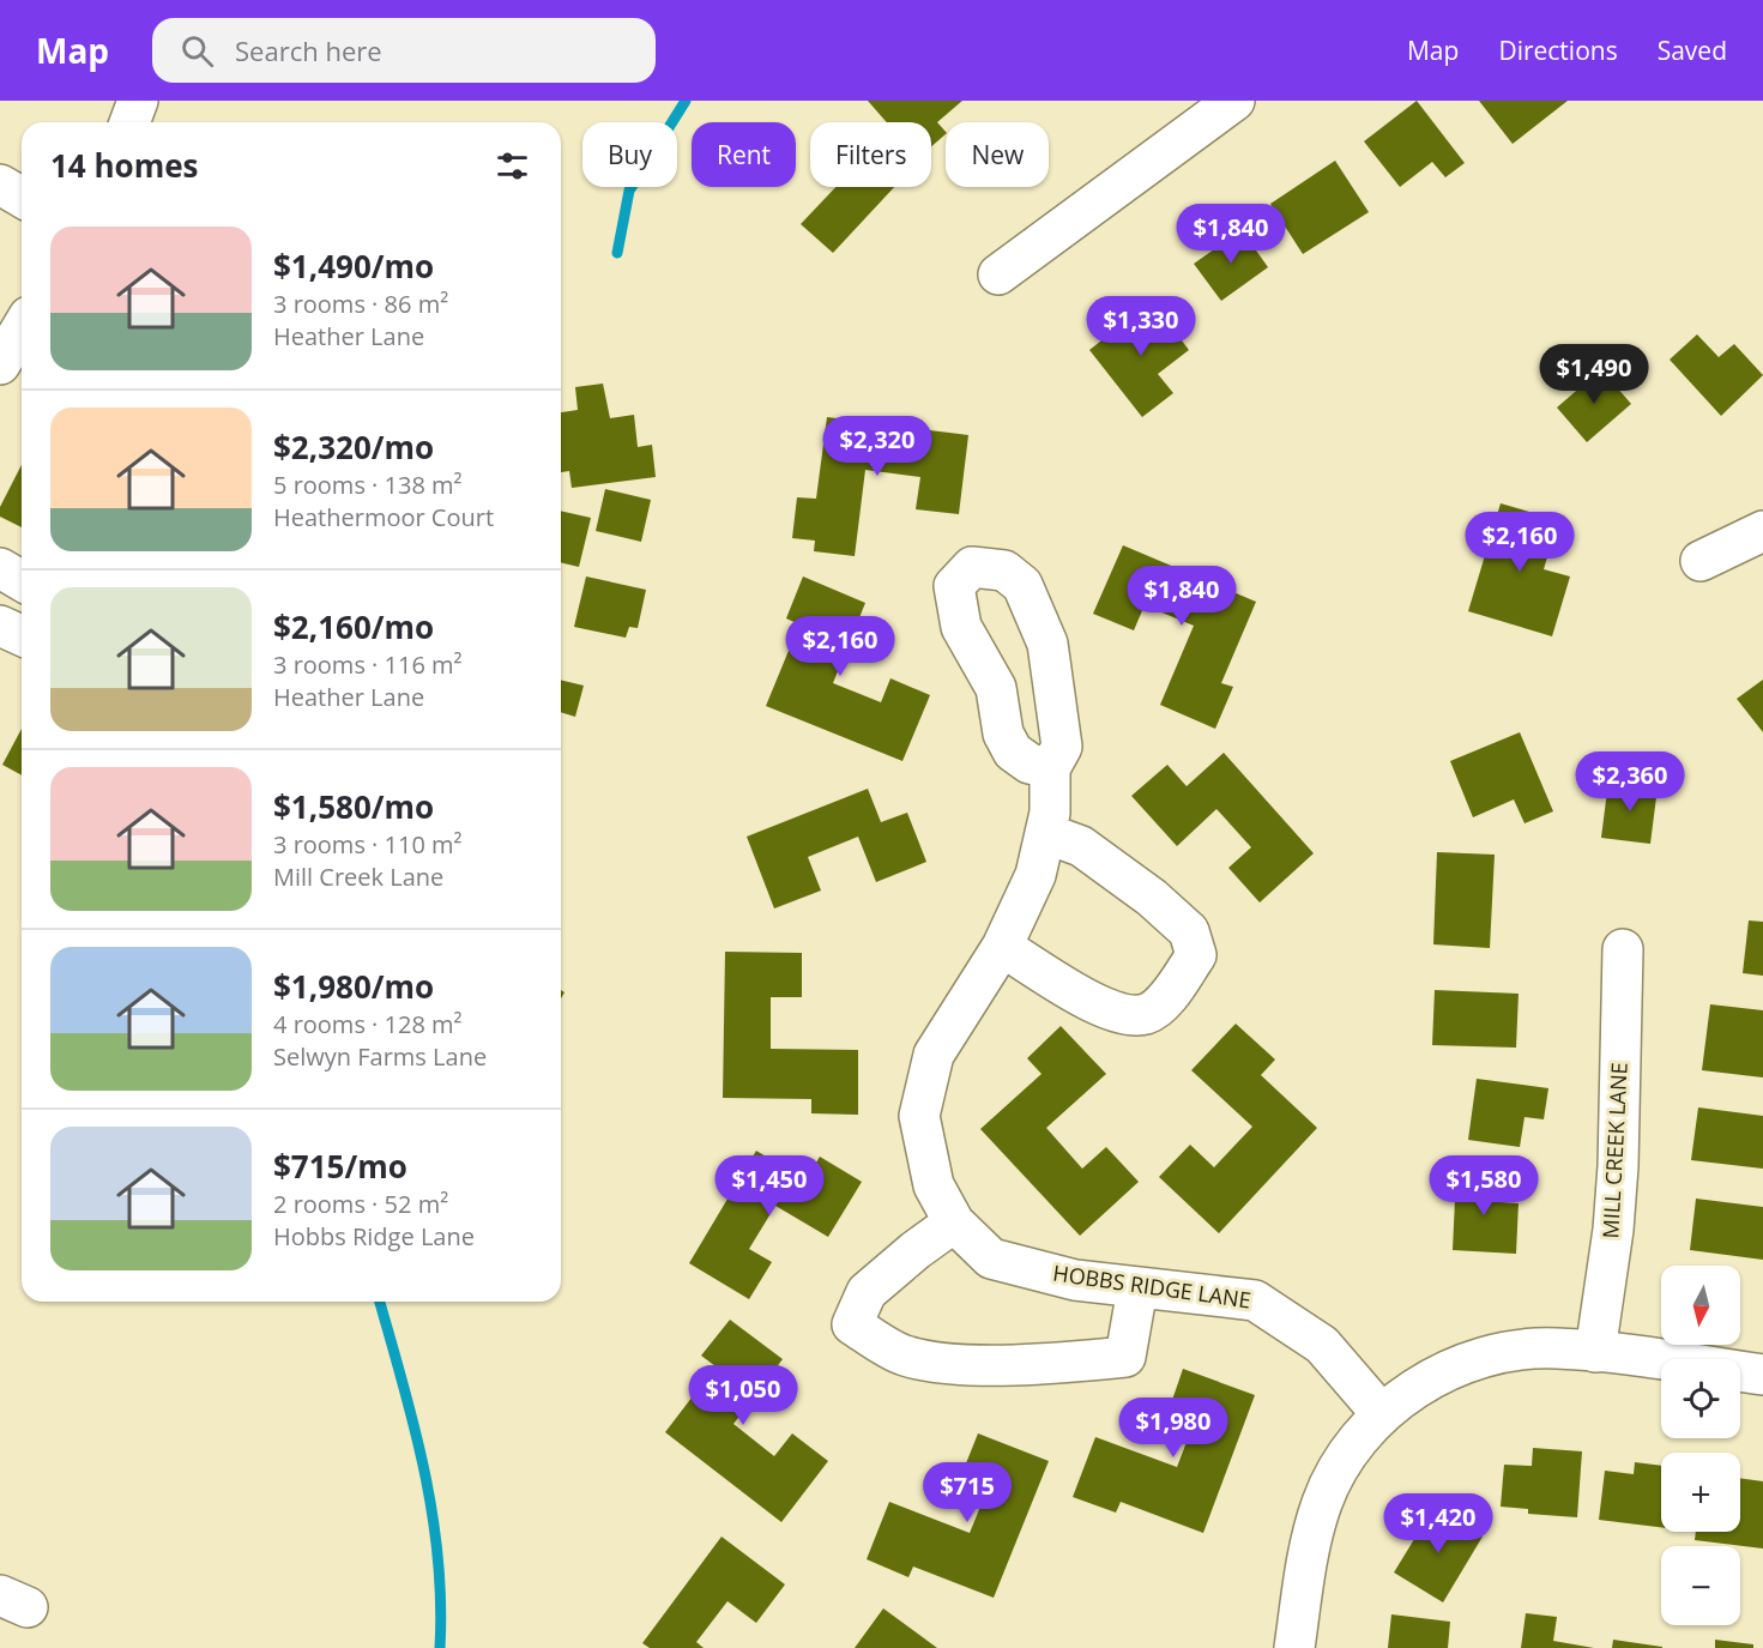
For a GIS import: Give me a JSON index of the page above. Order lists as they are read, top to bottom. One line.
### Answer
{"streets":{"street":["MILL CREEK LANE","HOBBS RIDGE LANE"]},"north":"bottom","page":{"header":"Map","search":"Search here","nav":["Map","Directions","Saved"],"chip":["Buy","Rent","Filters","New"],"heading":"14 homes","price":["$1,840","$1,330","$1,490","$2,320","$2,160","$1,840","$2,160","$2,360","$1,450","$1,580","$1,050","$1,980","$715","$1,420"],"list":[{"name":"$1,490/mo","note":"3 rooms · 86 m² · Heather Lane"},{"name":"$2,320/mo","note":"5 rooms · 138 m² · Heathermoor Court"},{"name":"$2,160/mo","note":"3 rooms · 116 m² · Heather Lane"},{"name":"$1,580/mo","note":"3 rooms · 110 m² · Mill Creek Lane"},{"name":"$1,980/mo","note":"4 rooms · 128 m² · Selwyn Farms Lane"},{"name":"$715/mo","note":"2 rooms · 52 m² · Hobbs Ridge Lane"}],"map_buttons":["+","−"]}}
